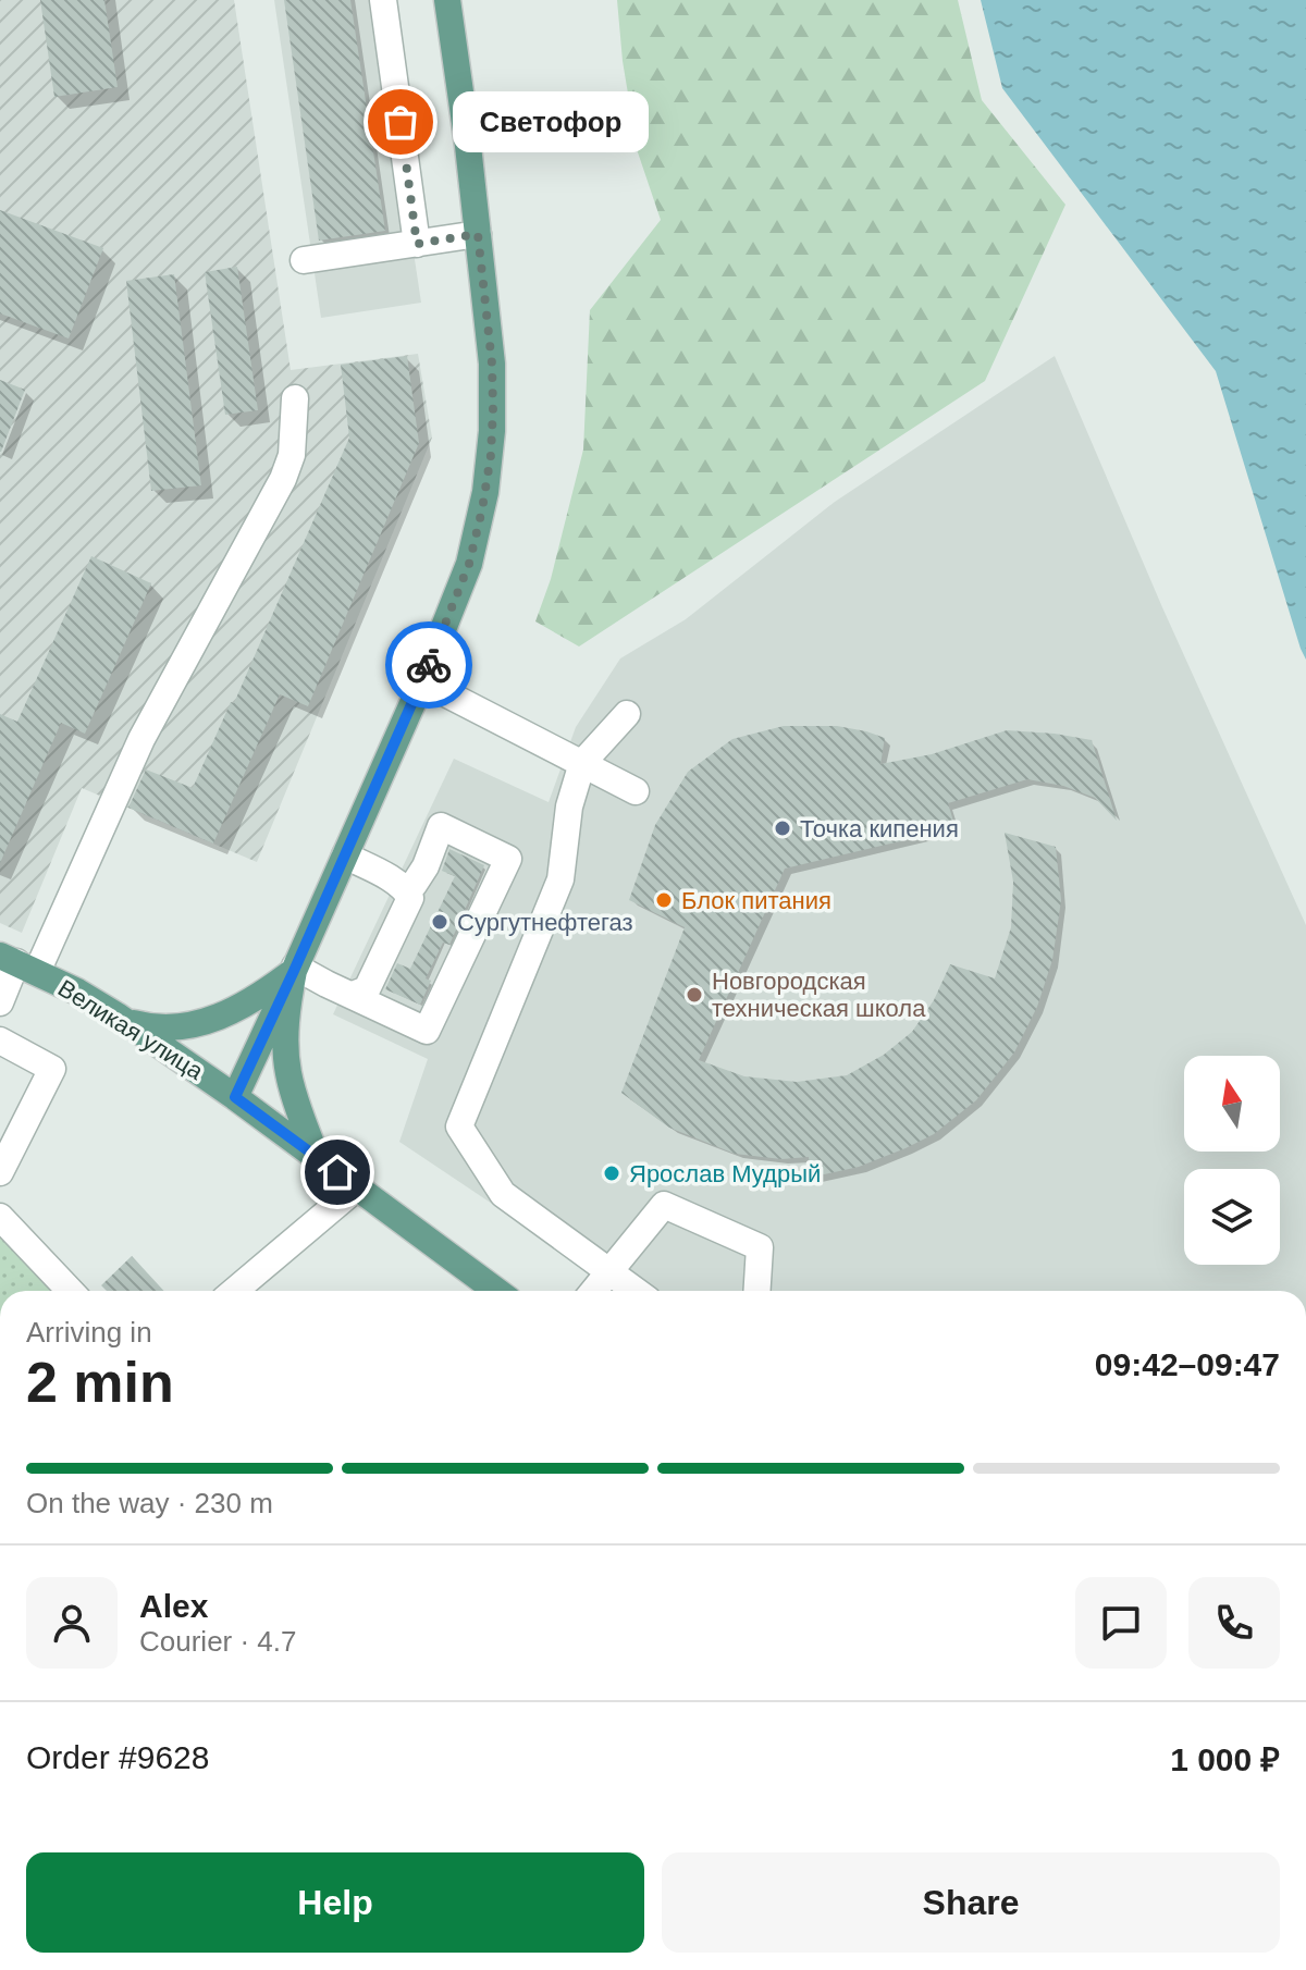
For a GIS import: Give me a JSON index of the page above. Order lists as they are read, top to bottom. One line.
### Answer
{"streets":{"main road":["Великая улица"]},"places":["Светофор","Точка кипения","Блок питания","Сургутнефтегаз","Новгородская техническая школа","Ярослав Мудрый"],"north":"top","page":{"bubble":"Светофор","heading":["2 min","Arriving in","09:42–09:47"],"panel":["Alex","Courier · 4.7","Order #9628","1 000 ₽"],"bar":"On the way · 230 m","buttons":["Help","Share"]}}
